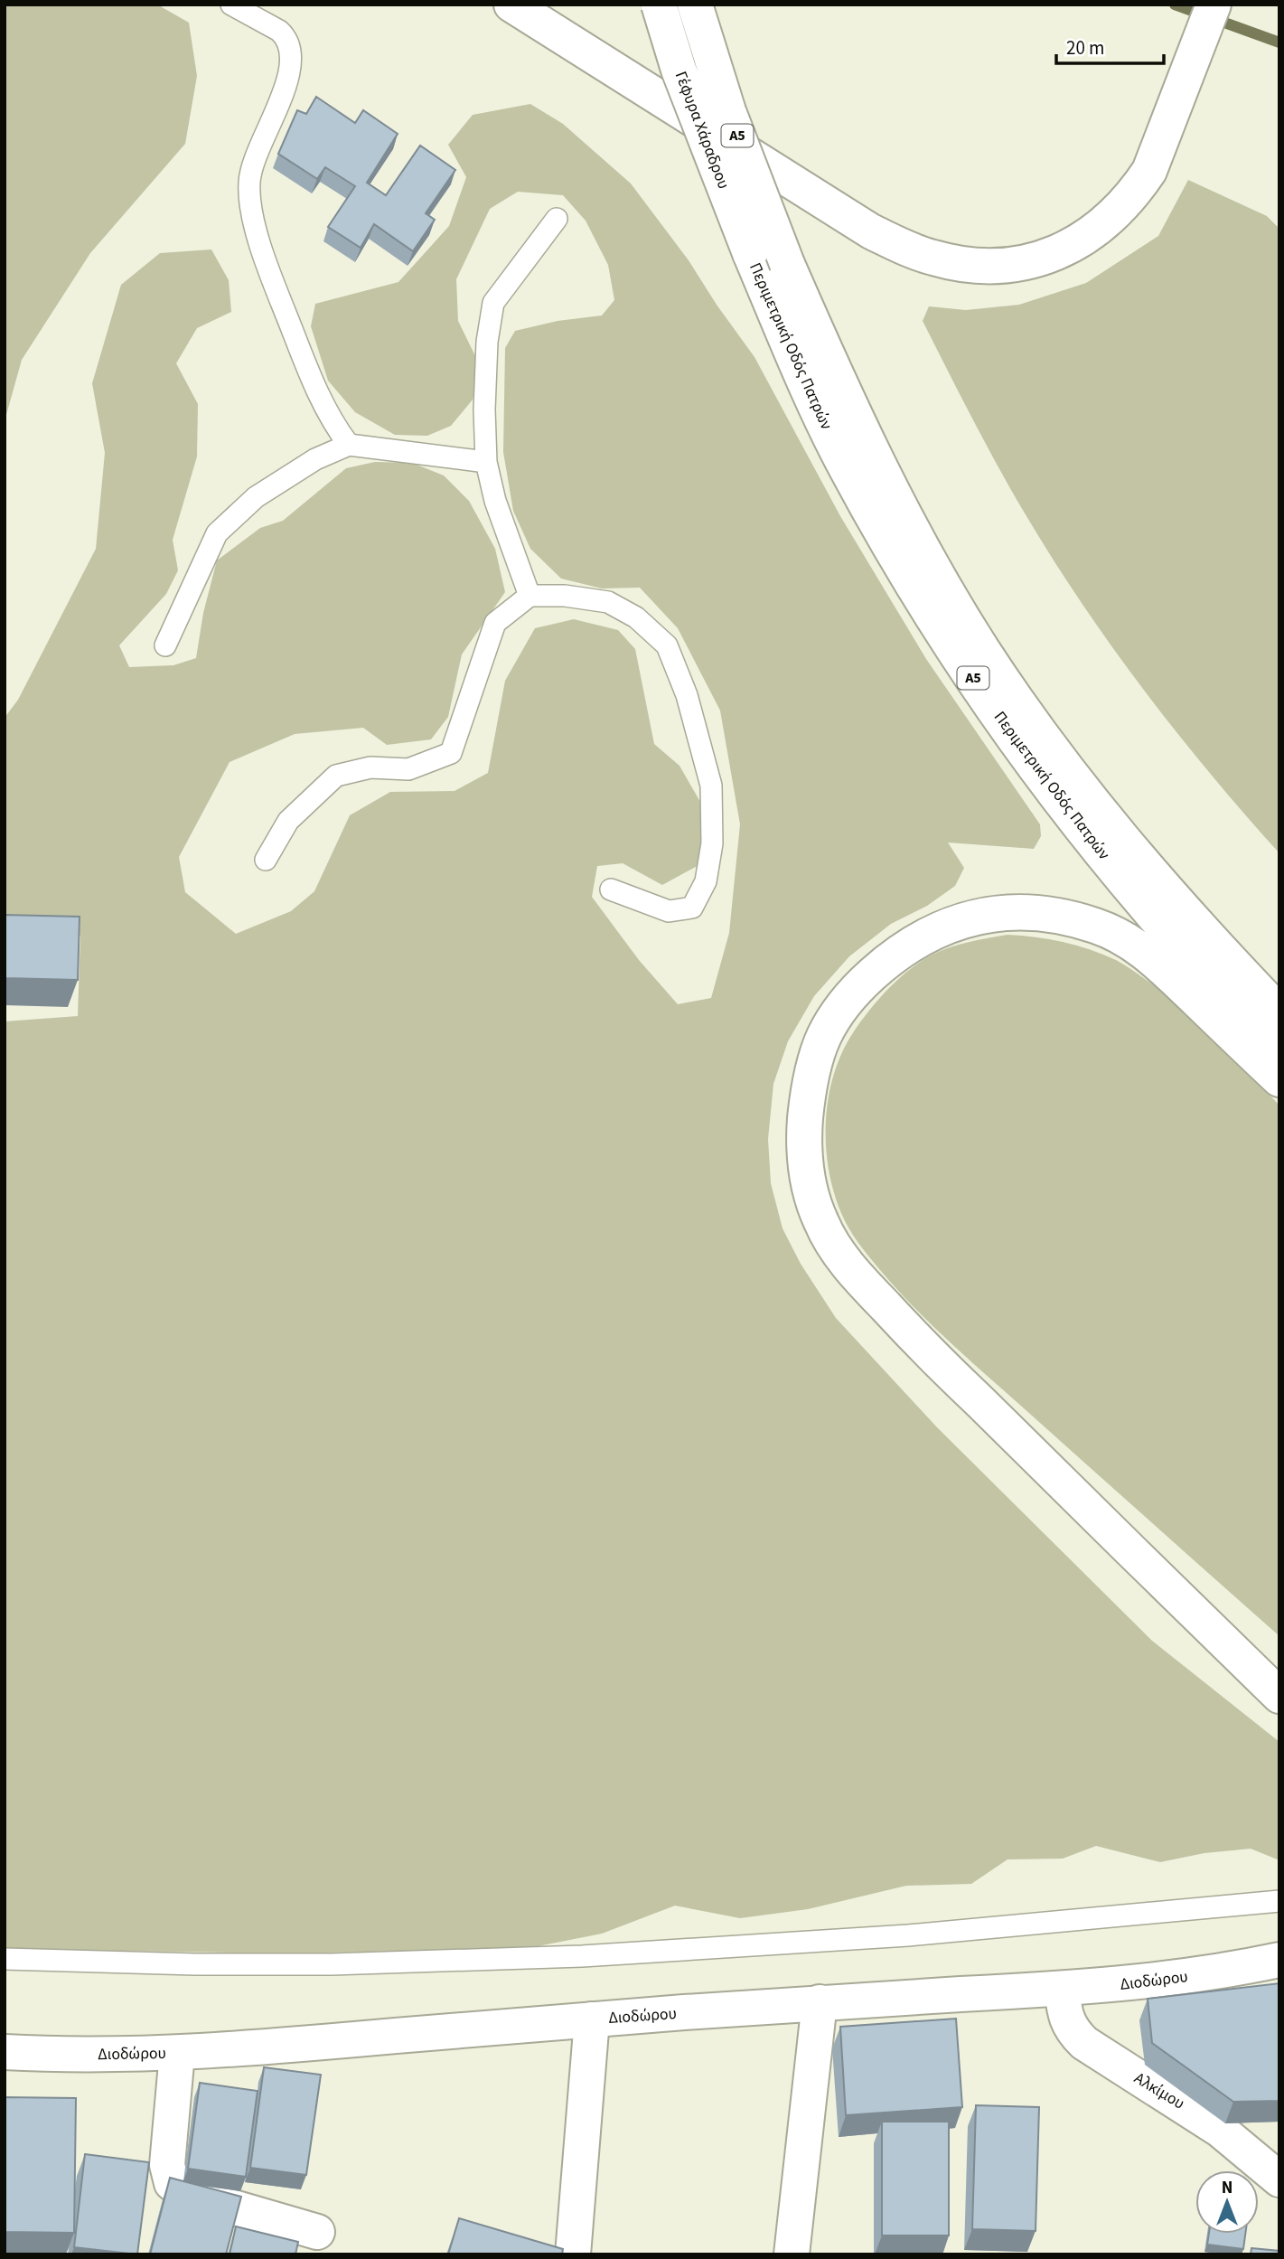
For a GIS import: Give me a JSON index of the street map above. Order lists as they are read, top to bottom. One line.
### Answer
{"streets":{"main road":["Γέφυρα Χάραδρου","Α5","Περιμετρική Οδός Πατρών","Διοδώρου","Αλκίμου"]},"crossings":[["Γέφυρα Χάραδρου","Περιμετρική Οδός Πατρών"],["Διοδώρου","Αλκίμου"]],"scale_bar":"20 m","north":"top"}
